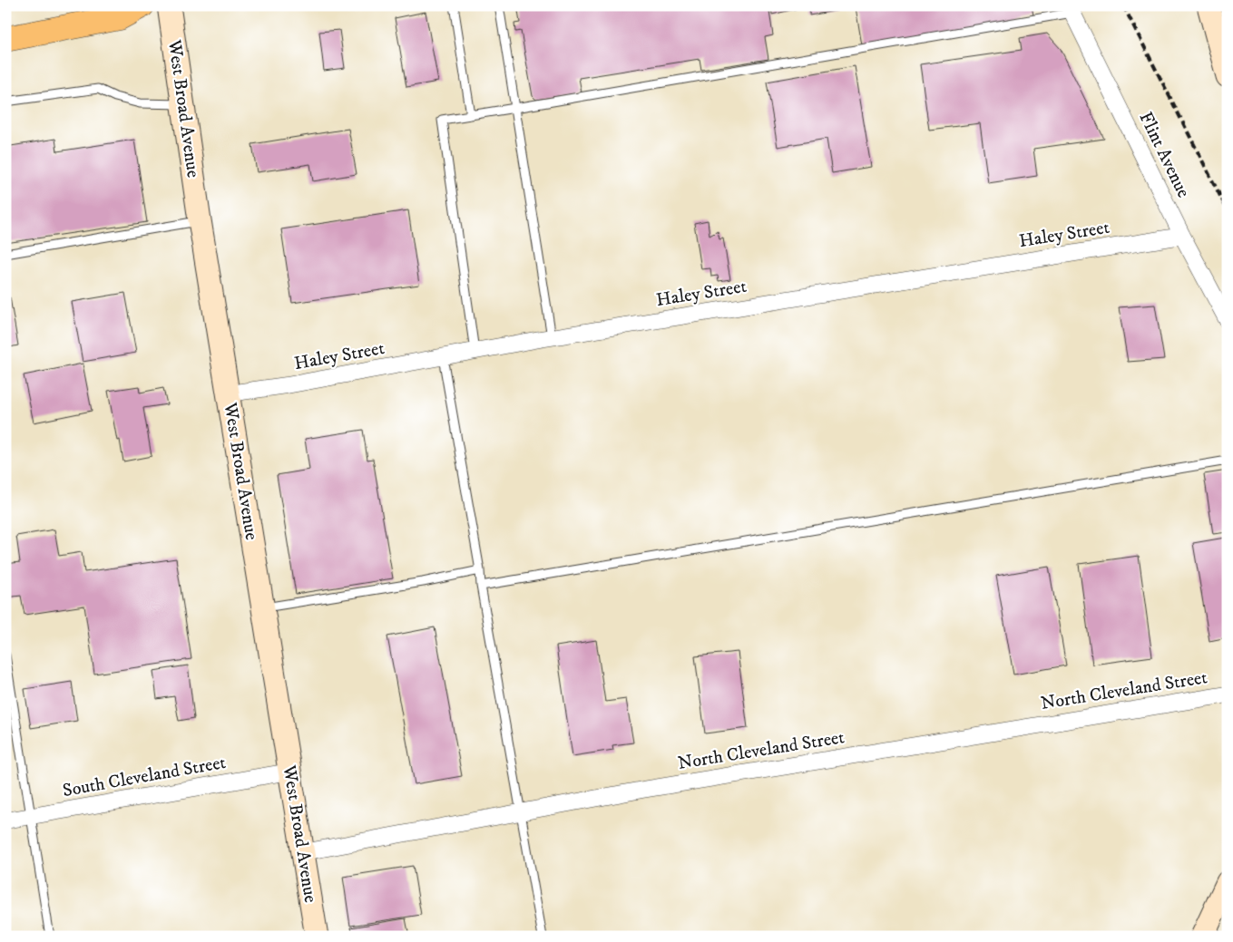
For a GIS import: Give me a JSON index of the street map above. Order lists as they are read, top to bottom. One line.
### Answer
{"streets":{"main road":["West Broad Avenue"],"street":["Flint Avenue","Haley Street","North Cleveland Street","South Cleveland Street"]},"crossings":[["West Broad Avenue","Haley Street"],["West Broad Avenue","North Cleveland Street"],["West Broad Avenue","South Cleveland Street"],["Flint Avenue","Haley Street"]]}
